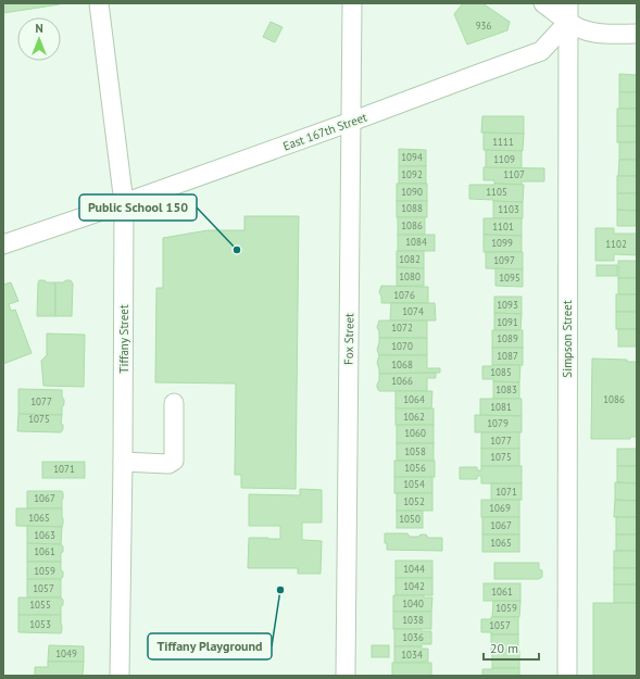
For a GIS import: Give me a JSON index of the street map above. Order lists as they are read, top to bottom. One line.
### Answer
{"streets":{"street":["East 167th Street","Tiffany Street","Fox Street","Simpson Street"]},"crossings":[["East 167th Street","Tiffany Street"],["East 167th Street","Fox Street"],["East 167th Street","Simpson Street"]],"places":["Public School 150","Tiffany Playground"],"house_numbers":["936","1111","1094","1109","1092","1107","1090","1105","1088","1103","1086","1101","1084","1099","1102","1082","1097","1080","1095","1076","1093","1074","1091","1072","1089","1070","1087","1068","1085","1066","1083","1064","1086","1077","1081","1062","1075","1079","1060","1077","1058","1075","1056","1071","1054","1071","1067","1052","1069","1065","1050","1067","1063","1065","1061","1044","1059","1042","1057","1061","1040","1055","1059","1038","1053","1057","1036","1049","1034"],"scale_bar":"20 m","north":"top"}
